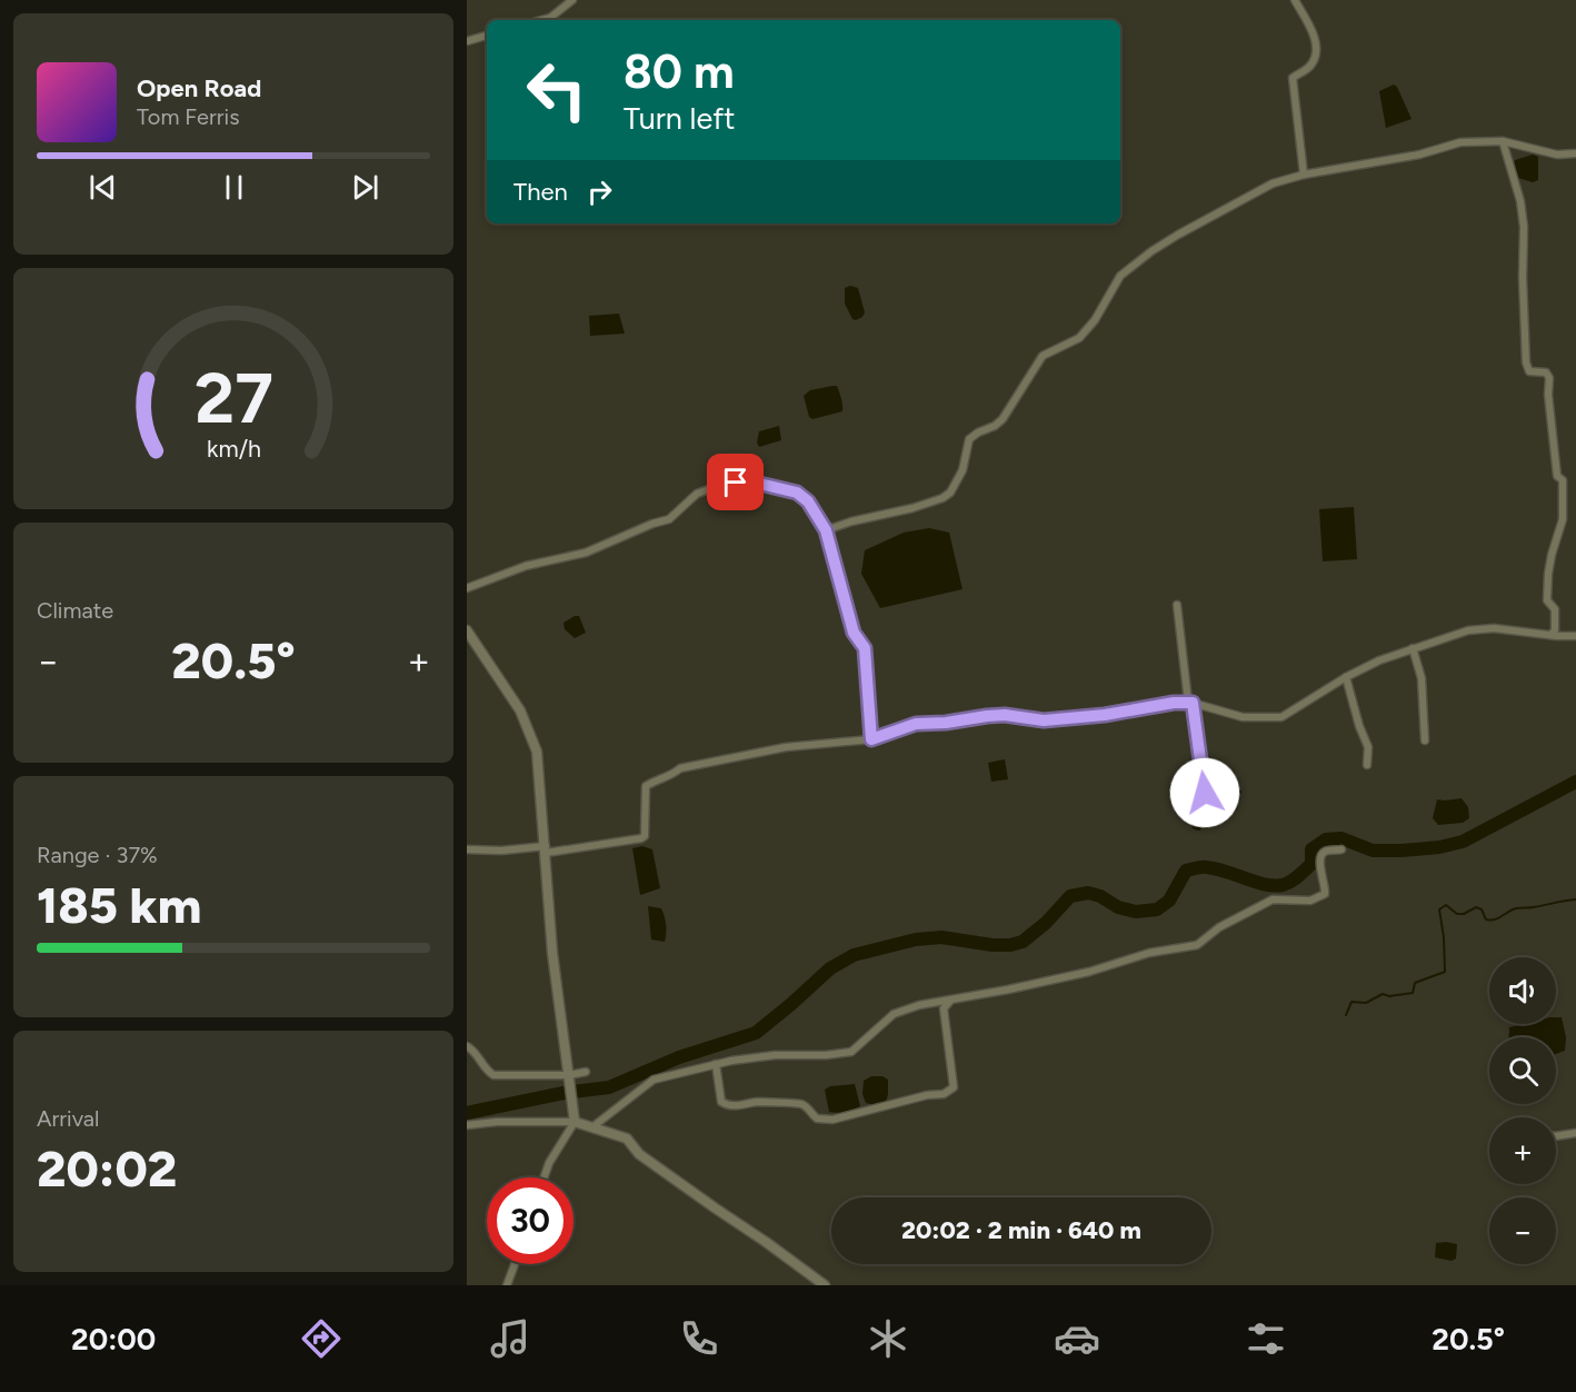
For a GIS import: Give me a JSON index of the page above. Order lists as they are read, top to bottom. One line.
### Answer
{"page":{"turn":["80 m","Turn left"],"song":["Open Road","Tom Ferris"],"then":"Then","tile":["Climate",["Range · 37%","185 km"],["Arrival","20:02"]],"heat":["−","20.5°","+"],"map_buttons":["+","−"],"limit":"30","trip":"20:02 · 2 min · 640 m","tabs":["20:00","20.5°"],"gauge":["27","km/h"]}}
